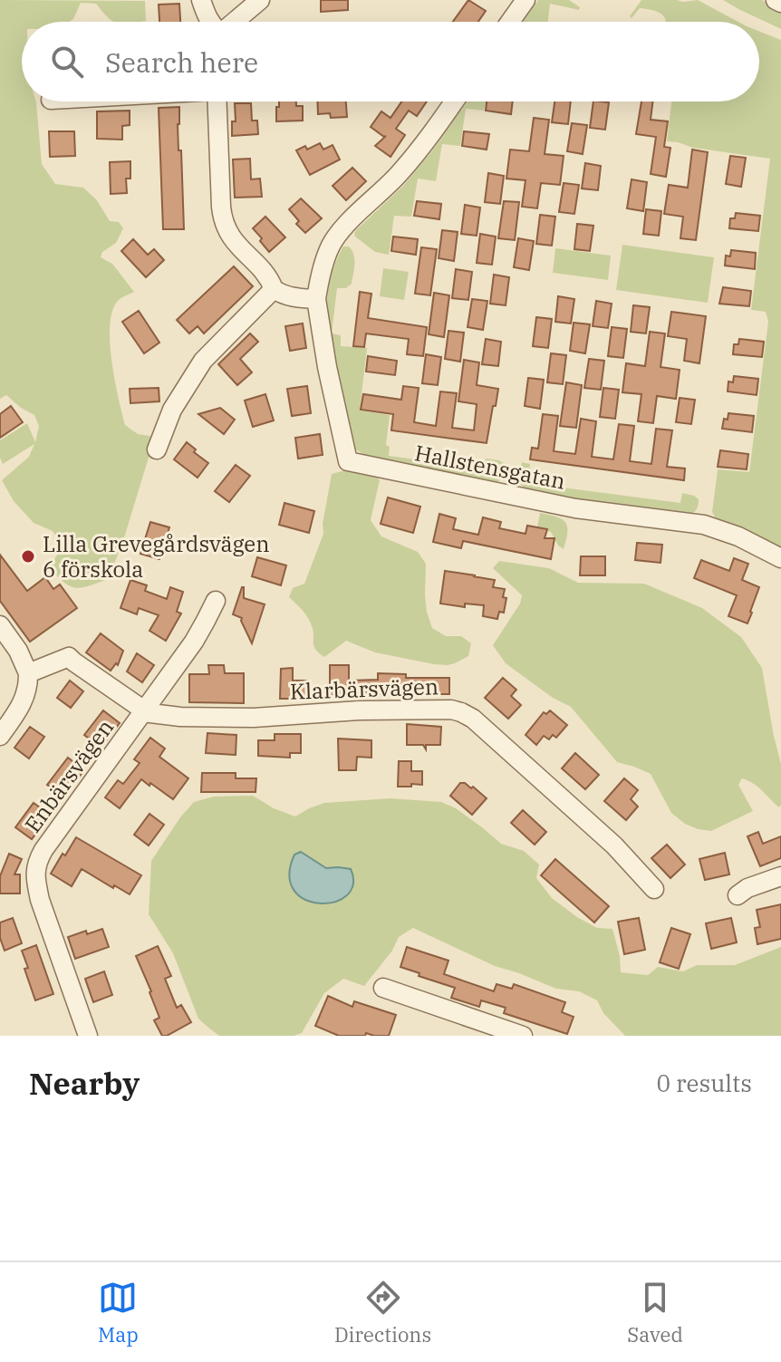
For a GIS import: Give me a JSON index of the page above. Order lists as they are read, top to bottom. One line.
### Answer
{"streets":{"street":["Hallstensgatan","Klarbärsvägen","Enbärsvägen"]},"crossings":[["Klarbärsvägen","Enbärsvägen"]],"places":["Lilla Grevegårdsvägen 6 förskola"],"page":{"search":"Search here","heading":["Nearby","0 results"],"nav":["Map","Directions","Saved"]}}
